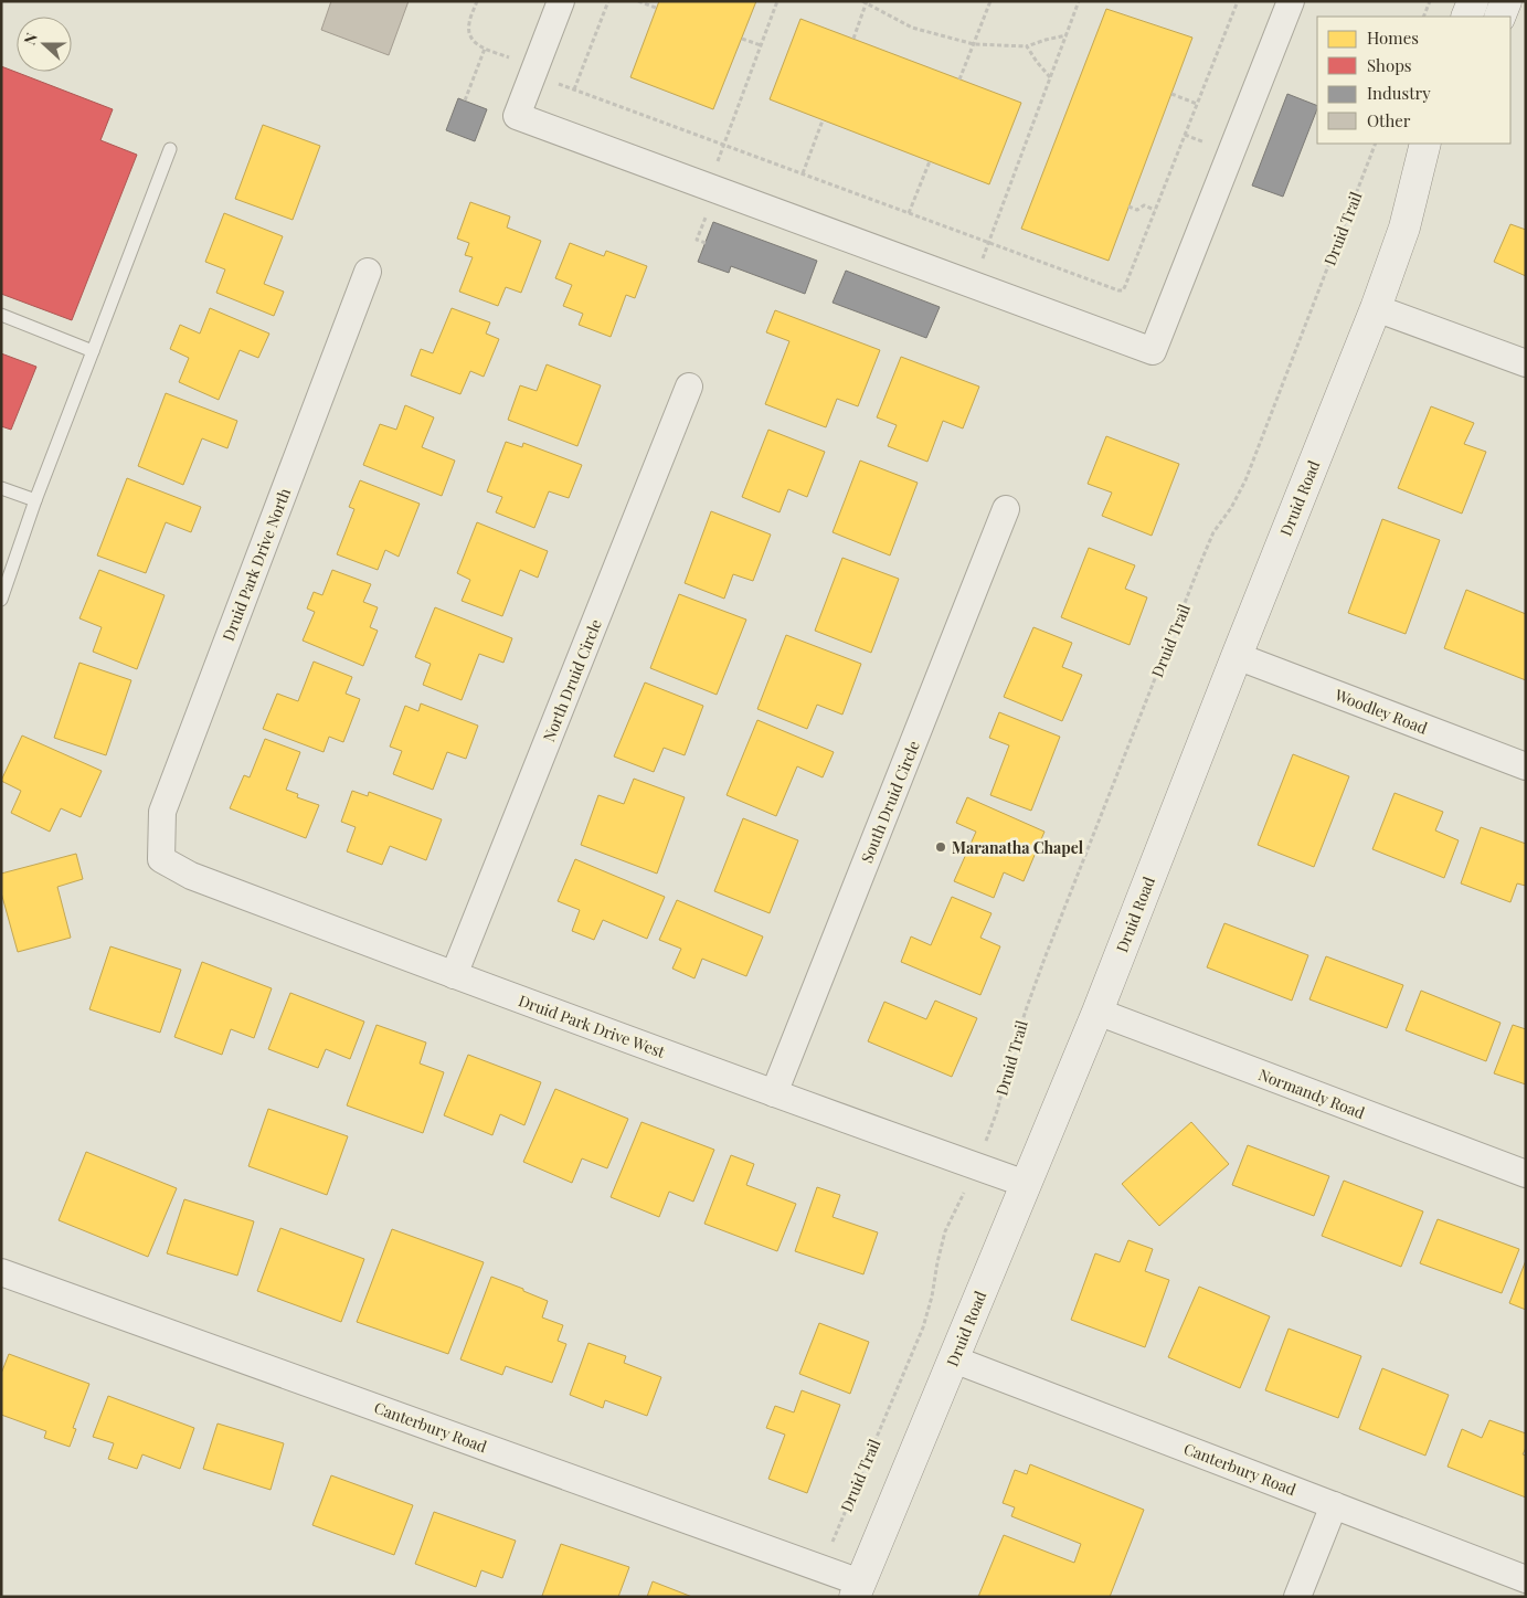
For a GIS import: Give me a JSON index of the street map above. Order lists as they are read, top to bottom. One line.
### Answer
{"streets":{"street":["Druid Road","Druid Park Drive North","North Druid Circle","Woodley Road","South Druid Circle","Druid Park Drive West","Normandy Road","Canterbury Road"],"path":["Druid Trail"]},"crossings":[["Druid Road","Woodley Road"],["Druid Road","Druid Park Drive West"],["Druid Road","Normandy Road"],["Druid Road","Canterbury Road"],["Druid Park Drive North","Druid Park Drive West"],["North Druid Circle","Druid Park Drive West"],["South Druid Circle","Druid Park Drive West"]],"places":["Maranatha Chapel"],"legend":["Homes","Shops","Industry","Other"],"north":"left"}
